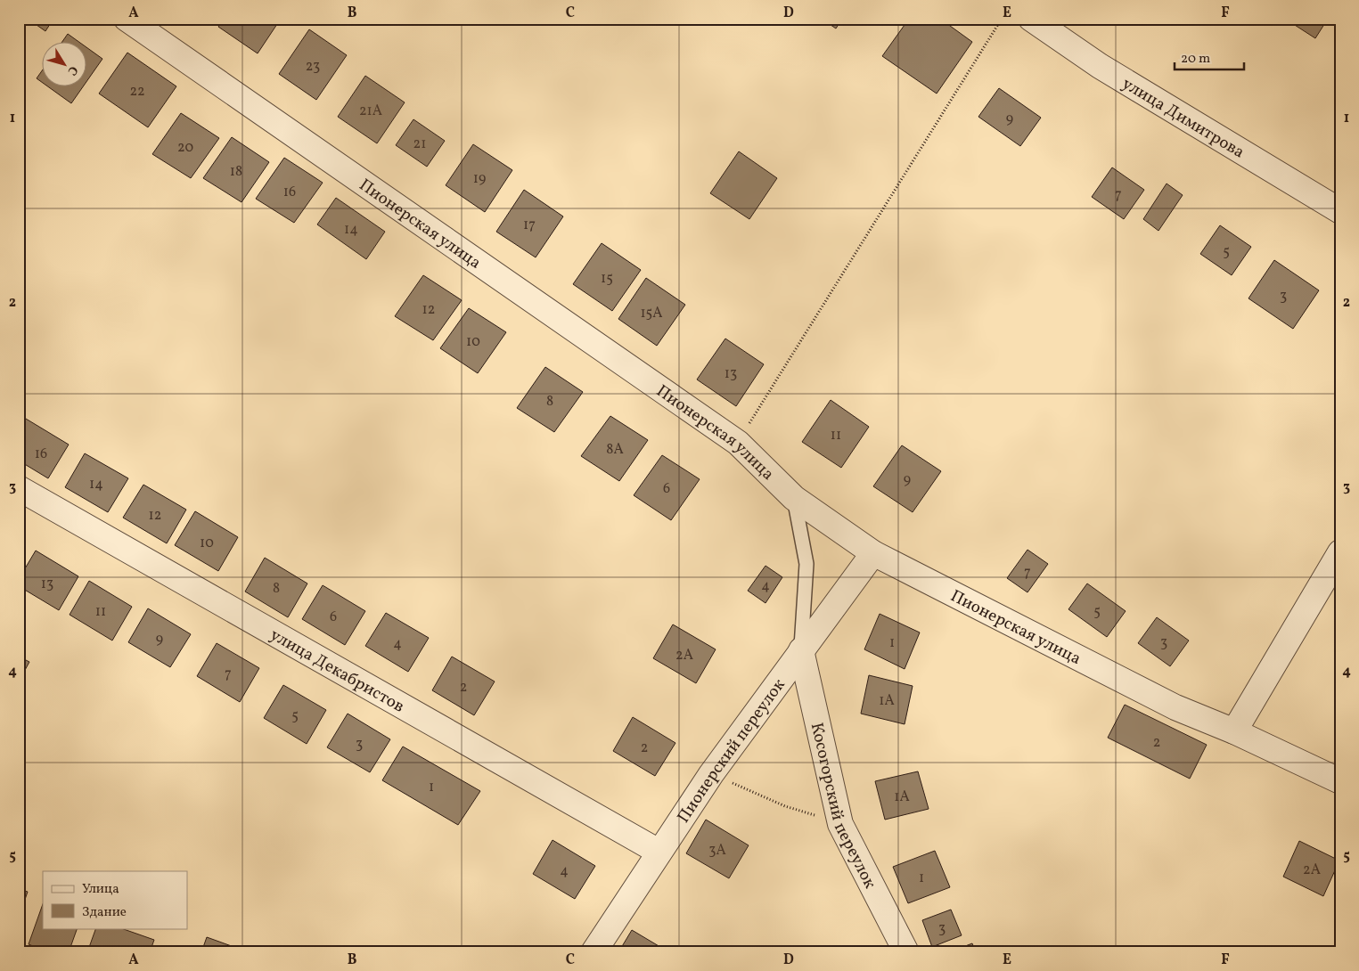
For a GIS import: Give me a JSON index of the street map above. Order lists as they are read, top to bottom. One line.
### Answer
{"streets":{"street":["улица Димитрова","Пионерская улица","улица Декабристов","Пионерский переулок","Косогорский переулок"]},"crossings":[["Пионерская улица","Пионерский переулок"],["улица Декабристов","Пионерский переулок"],["Пионерский переулок","Косогорский переулок"]],"house_numbers":["23","22","21А","9","21","20","18","19","16","7","17","14","5","15","3","12","15А","10","13","8","11","8А","16","9","14","6","12","10","7","13","4","8","11","5","6","9","1","3","4","2А","7","2","1А","5","2","3","2","1","1А","3А","2А","4","1","3"],"legend":["Улица","Здание"],"scale_bar":"20 m","north":"bottom right","grid":{"columns":["A","B","C","D","E","F"],"rows":["1","2","3","4","5"]}}
